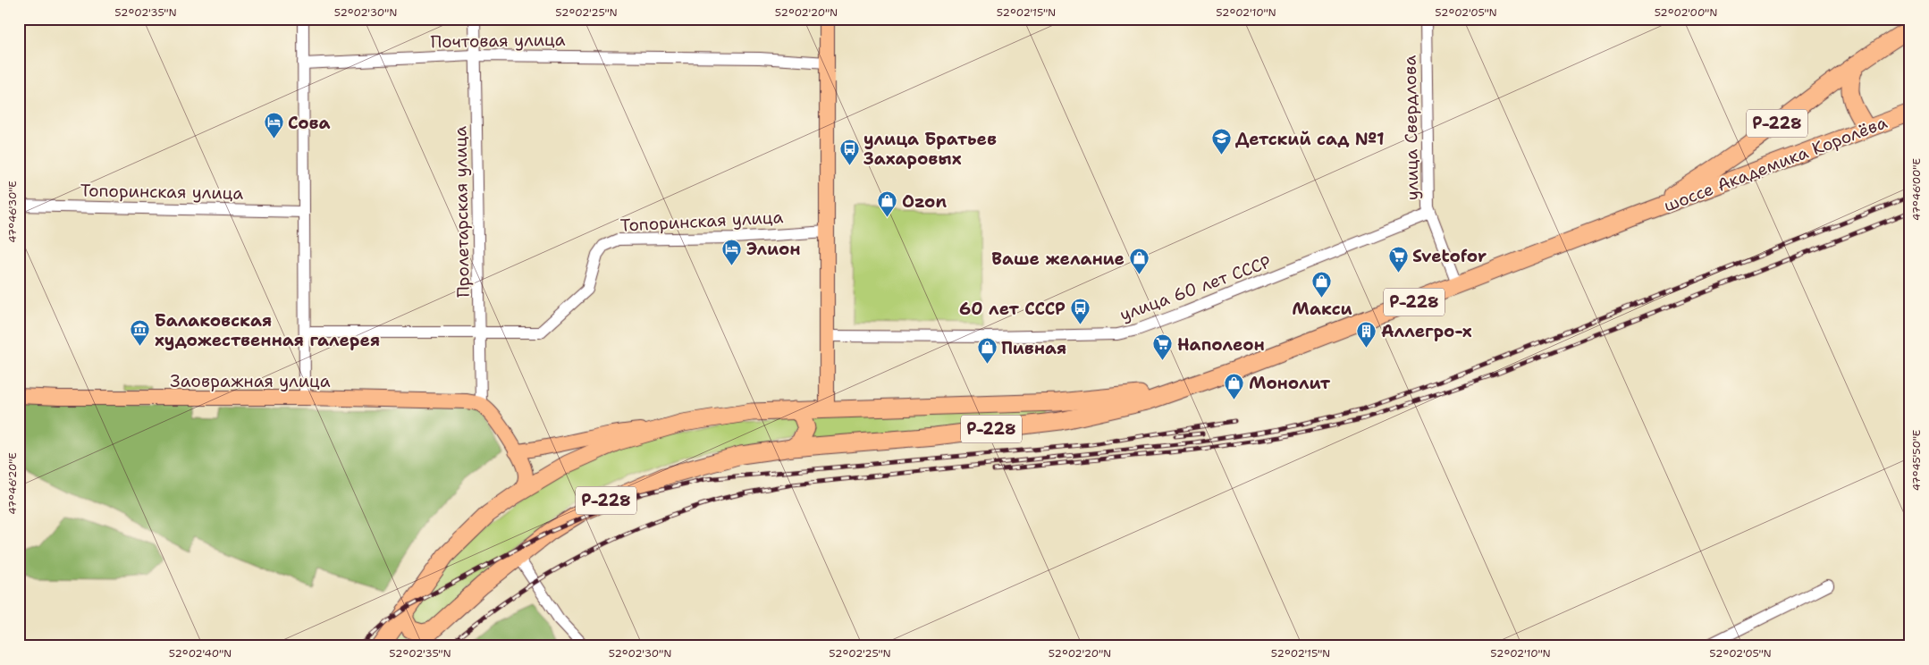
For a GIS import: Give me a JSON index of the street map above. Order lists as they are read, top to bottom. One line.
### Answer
{"streets":{"highway":["Р-228","шоссе Академика Королёва"],"main road":["Заовражная улица"],"street":["Почтовая улица","улица Свердлова","Топоринская улица","Пролетарская улица","улица 60 лет СССР"]},"crossings":[["Почтовая улица","Пролетарская улица"],["улица Свердлова","шоссе Академика Королёва"],["улица Свердлова","улица 60 лет СССР"],["Топоринская улица","Пролетарская улица"],["Пролетарская улица","Заовражная улица"]],"places":{"hotel":["Сова","Элион"],"school or university":["Детский сад №1"],"bus stop":["улица Братьев Захаровых","60 лет СССР"],"shop":["Ozon","Ваше желание","Макси","Пивная","Монолит"],"supermarket":["Svetofor","Наполеон"],"museum":["Балаковская художественная галерея"],"building":["Аллегро-х"]},"coordinates":["52°02'35\"N","52°02'30\"N","52°02'25\"N","52°02'20\"N","52°02'15\"N","52°02'10\"N","52°02'05\"N","52°02'00\"N","47°46'00\"E","47°46'30\"E","47°45'50\"E","47°46'20\"E","52°02'40\"N"]}
